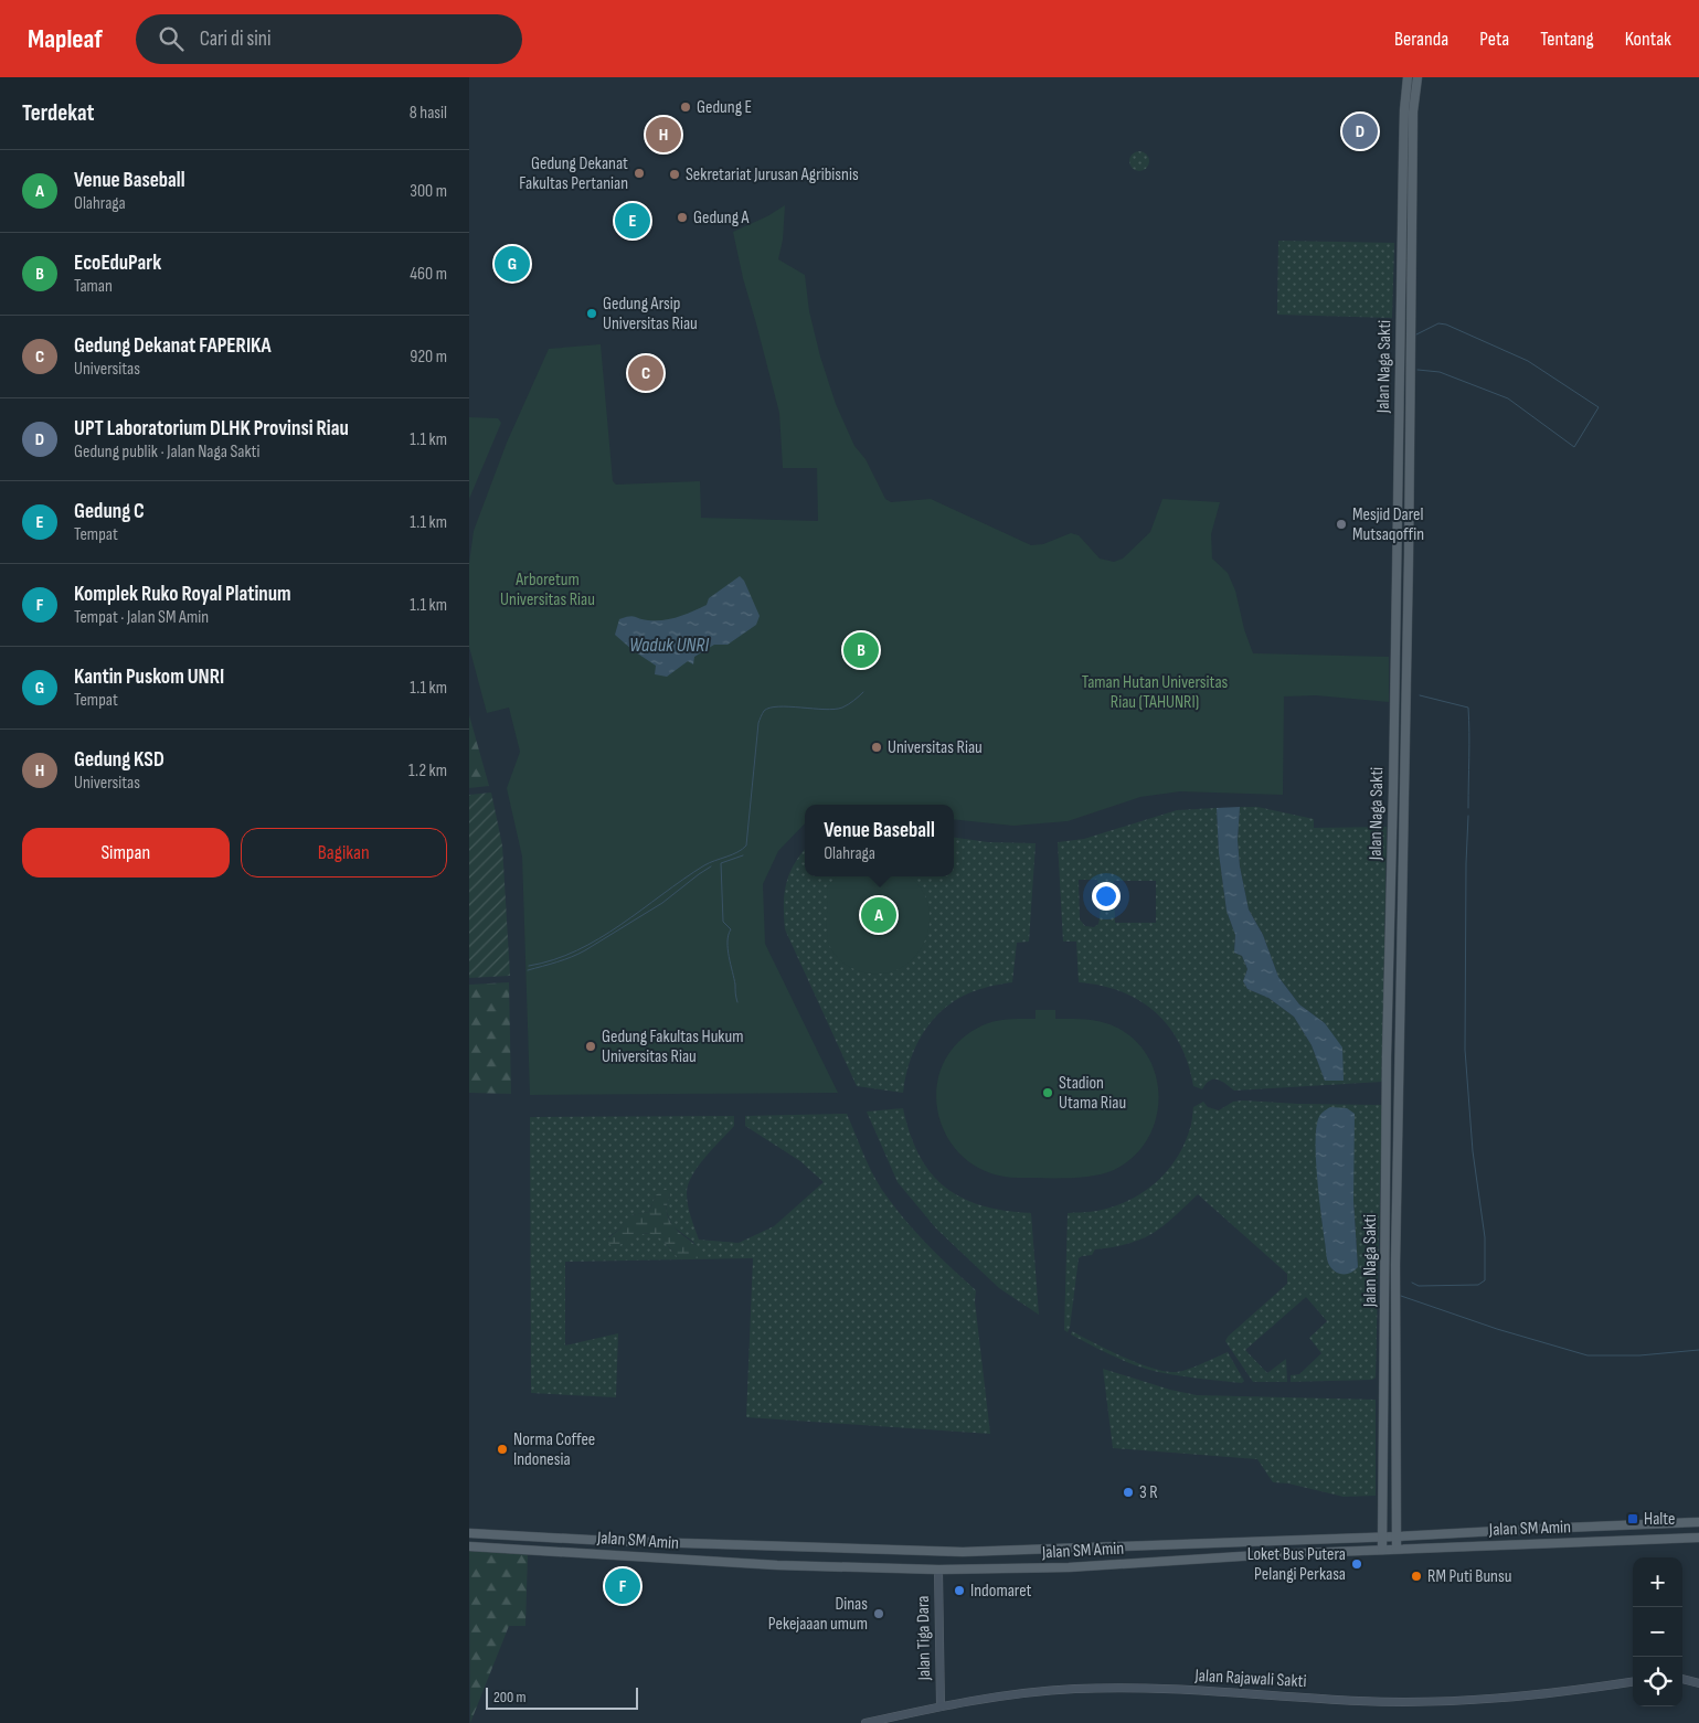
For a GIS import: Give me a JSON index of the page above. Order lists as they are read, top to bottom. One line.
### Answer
{"streets":{"main road":["Jalan Naga Sakti","Jalan SM Amin","Jalan Tiga Dara","Jalan Rajawali Sakti"]},"crossings":[["Jalan Naga Sakti","Jalan SM Amin"],["Jalan SM Amin","Jalan Tiga Dara"],["Jalan Tiga Dara","Jalan Rajawali Sakti"]],"water":["Waduk UNRI"],"parks":["Arboretum Universitas Riau","Taman Hutan Universitas Riau (TAHUNRI)"],"places":{"other":["Gedung E","Gedung Dekanat Fakultas Pertanian","Sekretariat Jurusan Agribisnis","Gedung A","Gedung Arsip Universitas Riau","Mesjid Darel Mutsaqoffin","Universitas Riau","Gedung Fakultas Hukum Universitas Riau","Stadion Utama Riau","Norma Coffee Indonesia","3 R","Loket Bus Putera Pelangi Perkasa","RM Puti Bunsu","Indomaret","Dinas Pekejaaan umum"],"transit":["Halte"]},"scale_bar":"200 m","page":{"header":"Mapleaf","search":"Cari di sini","nav":["Beranda","Peta","Tentang","Kontak"],"heading":["Terdekat","8 hasil"],"pins":["D","H","E","G","C","B","A","F"],"list":[{"mark":"A","name":"Venue Baseball","note":"Olahraga","value":"300 m"},{"mark":"B","name":"EcoEduPark","note":"Taman","value":"460 m"},{"mark":"C","name":"Gedung Dekanat FAPERIKA","note":"Universitas","value":"920 m"},{"mark":"D","name":"UPT Laboratorium DLHK Provinsi Riau","note":"Gedung publik · Jalan Naga Sakti","value":"1.1 km"},{"mark":"E","name":"Gedung C","note":"Tempat","value":"1.1 km"},{"mark":"F","name":"Komplek Ruko Royal Platinum","note":"Tempat · Jalan SM Amin","value":"1.1 km"},{"mark":"G","name":"Kantin Puskom UNRI","note":"Tempat","value":"1.1 km"},{"mark":"H","name":"Gedung KSD","note":"Universitas","value":"1.2 km"}],"popup":["Venue Baseball","Olahraga"],"buttons":["Simpan","Bagikan"],"map_buttons":["+","−"],"scale":"200 m"}}
